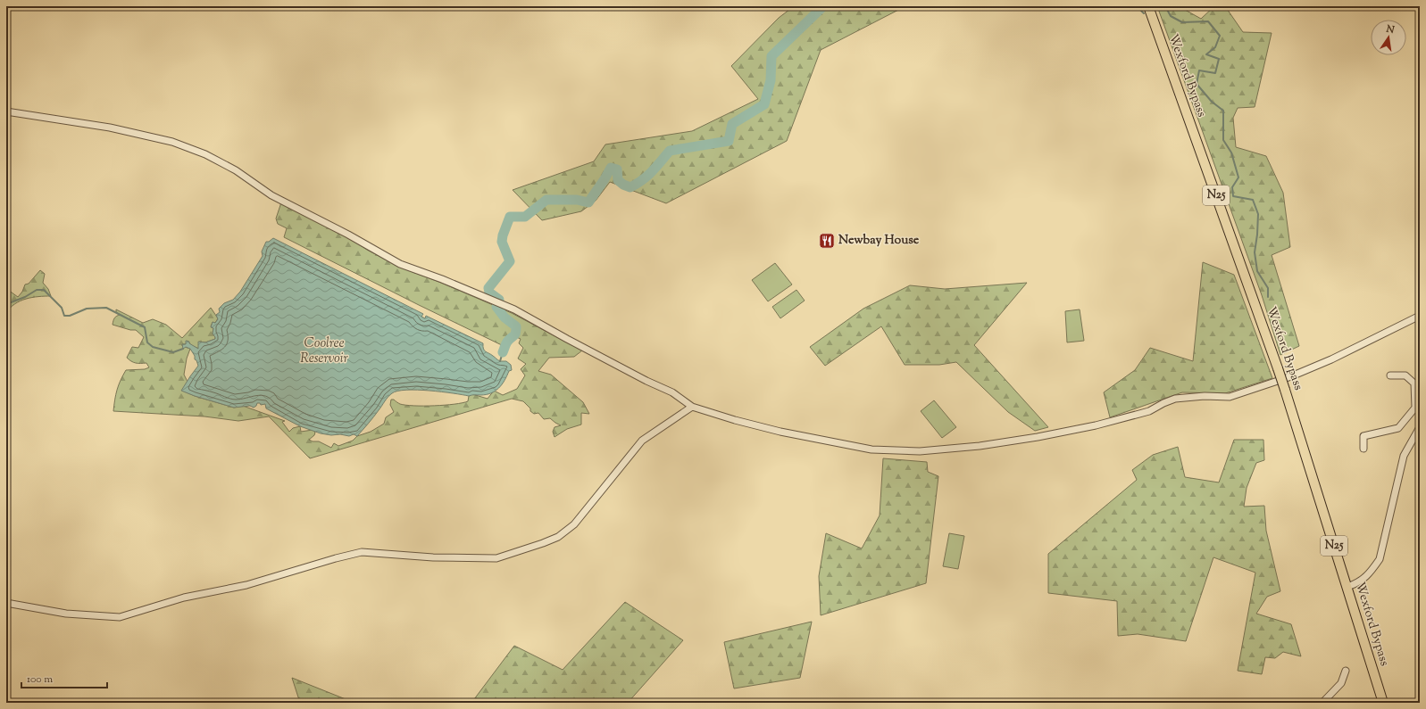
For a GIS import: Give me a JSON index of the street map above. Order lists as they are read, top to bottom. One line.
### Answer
{"streets":{"highway":["Wexford Bypass","N25"]},"water":["Coolree Reservoir"],"places":{"restaurant":["Newbay House"]},"scale_bar":"100 m","north":"top"}
